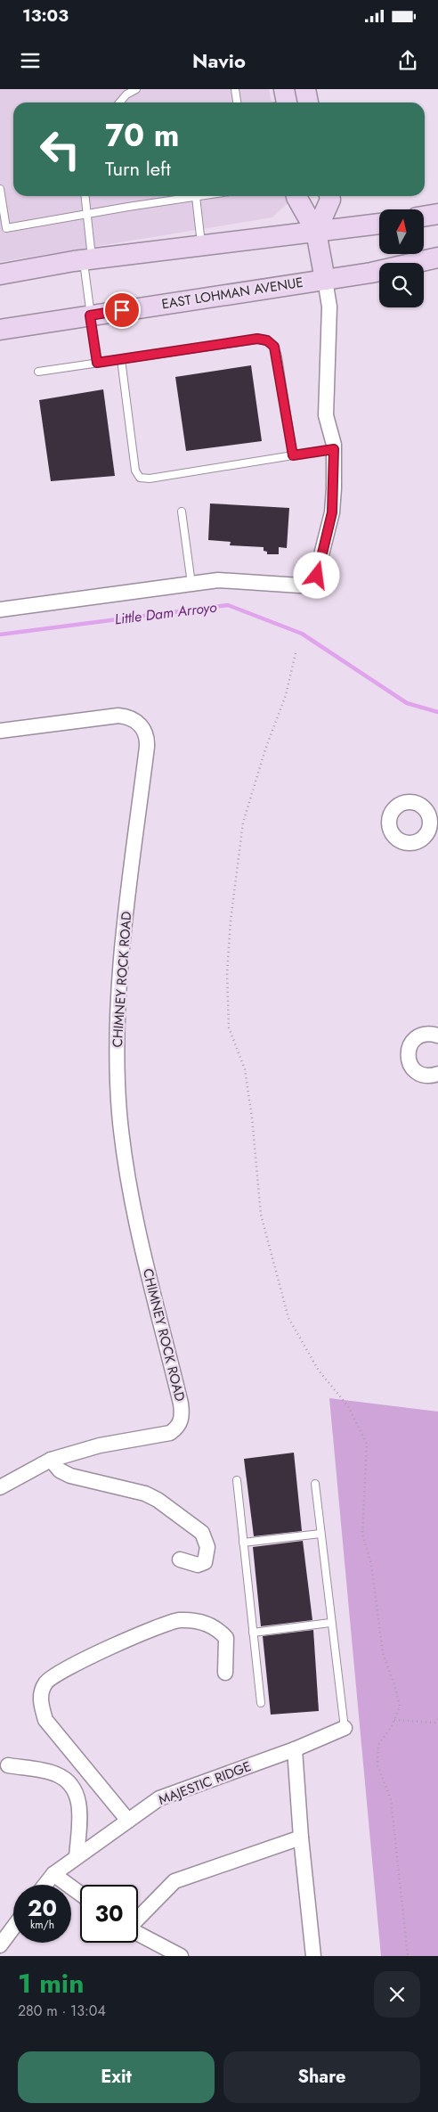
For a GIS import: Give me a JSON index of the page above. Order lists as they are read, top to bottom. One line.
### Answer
{"streets":{"main road":["EAST LOHMAN AVENUE"],"street":["CHIMNEY ROCK ROAD","MAJESTIC RIDGE"]},"water":["Little Dam Arroyo"],"north":"top","page":{"status":"13:03","header":"Navio","turn":["70 m","Turn left"],"speed":"20 km/h","limit":"30","heading":["1 min","280 m · 13:04"],"buttons":["Exit","Share"]}}
